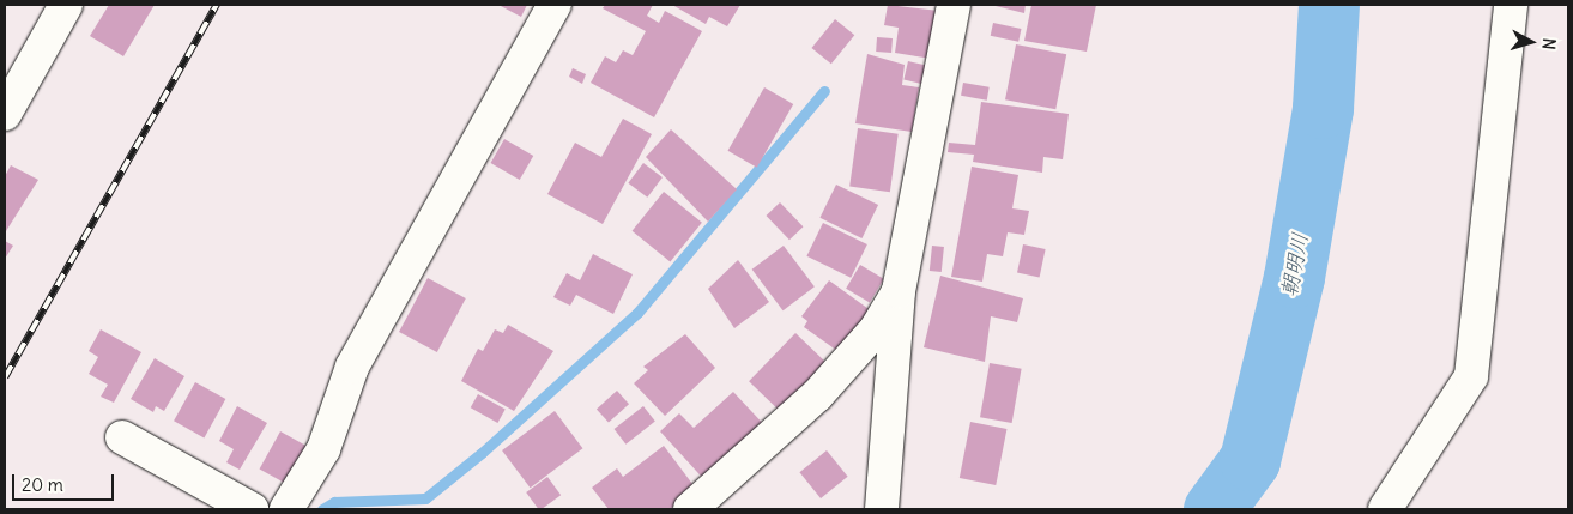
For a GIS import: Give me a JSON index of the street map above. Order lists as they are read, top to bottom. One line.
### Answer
{"water":["朝明川"],"scale_bar":"20 m","north":"right"}
